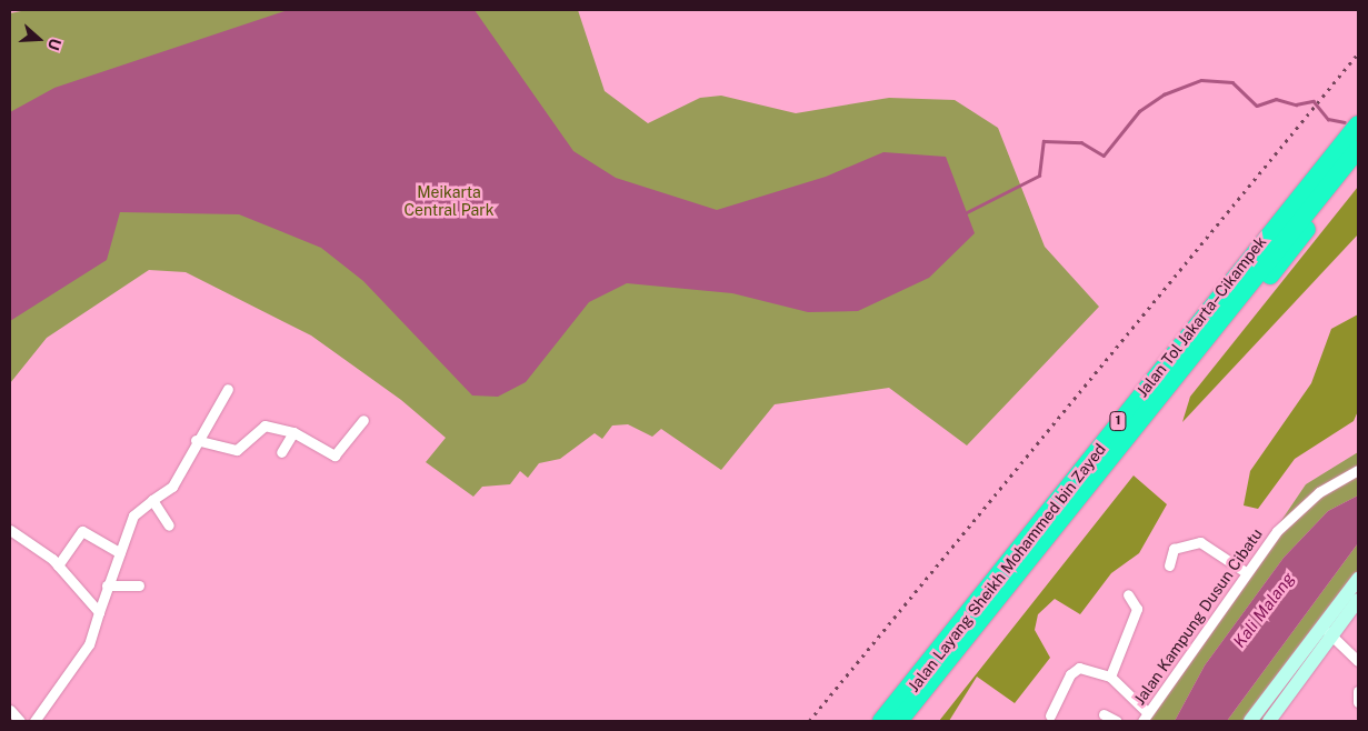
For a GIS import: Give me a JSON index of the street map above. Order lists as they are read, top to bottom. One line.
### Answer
{"streets":{"highway":["Jalan Tol Jakarta–Cikampek","1","Jalan Layang Sheikh Mohammed bin Zayed"],"street":["Jalan Kampung Dusun Cibatu"]},"water":["Kali Malang"],"parks":["Meikarta Central Park"],"north":"right"}
